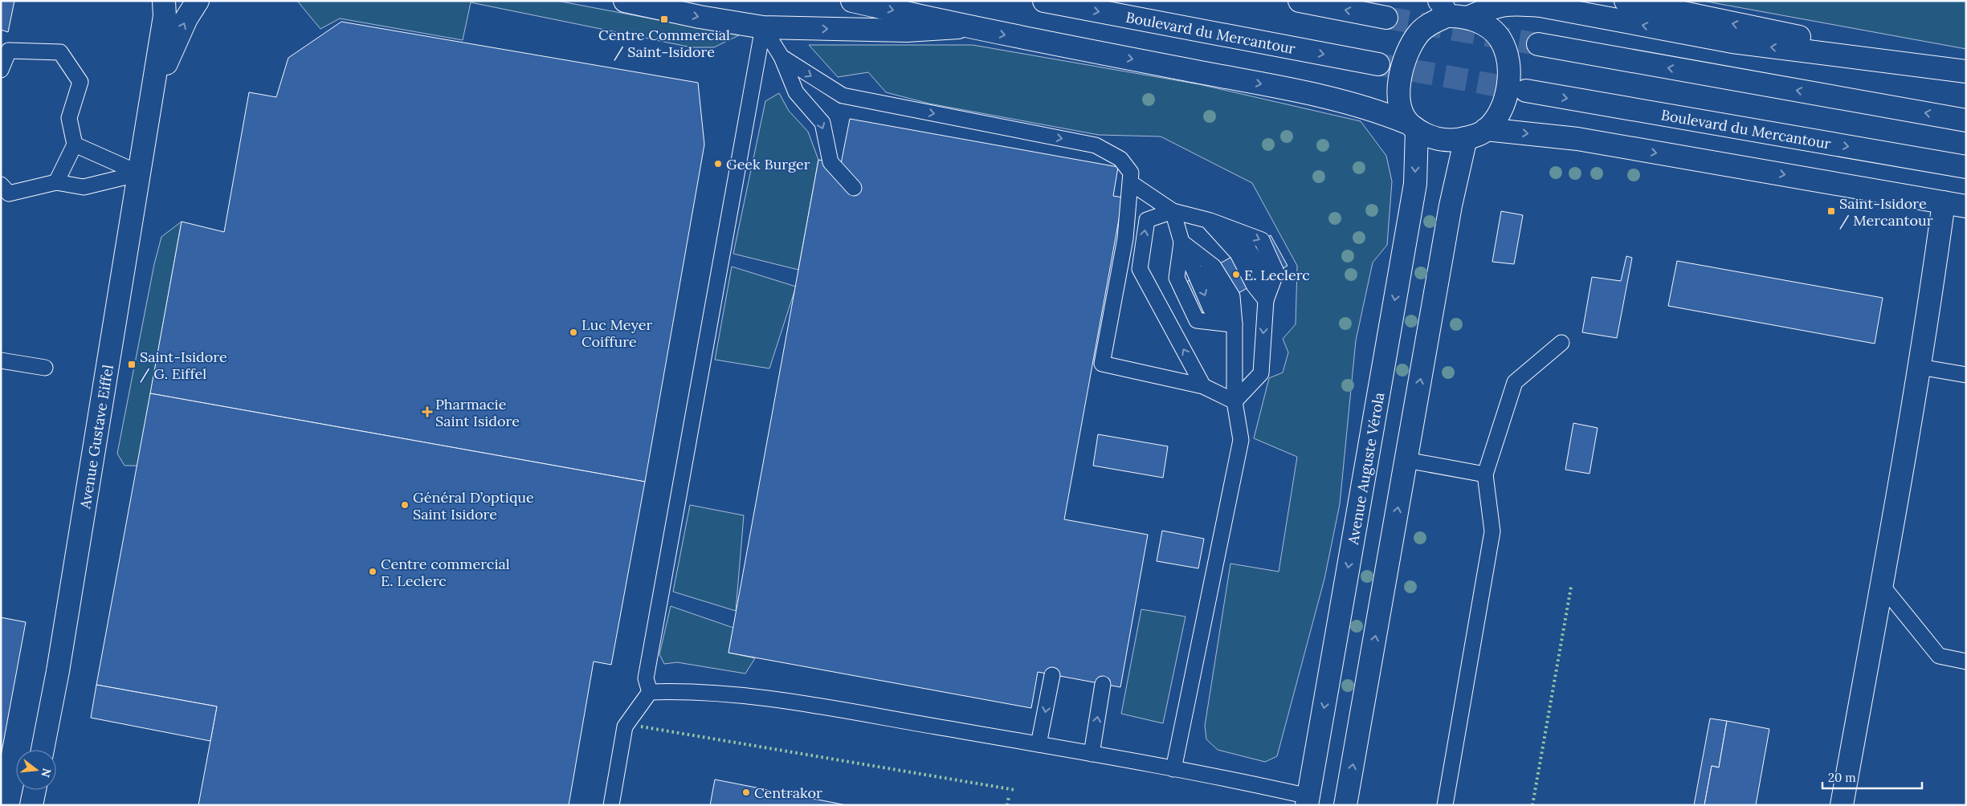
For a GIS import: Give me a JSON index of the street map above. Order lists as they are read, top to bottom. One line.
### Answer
{"streets":{"main road":["Boulevard du Mercantour","Avenue Gustave Eiffel","Avenue Auguste Vérola"]},"places":{"transit":["Centre Commercial / Saint-Isidore","Saint-Isidore / Mercantour","Saint-Isidore / G. Eiffel"],"other":["Geek Burger","E. Leclerc","Luc Meyer Coiffure","Général D’optique Saint Isidore","Centre commercial E. Leclerc","Centrakor"],"health":["Pharmacie Saint Isidore"]},"scale_bar":"20 m","north":"right"}
